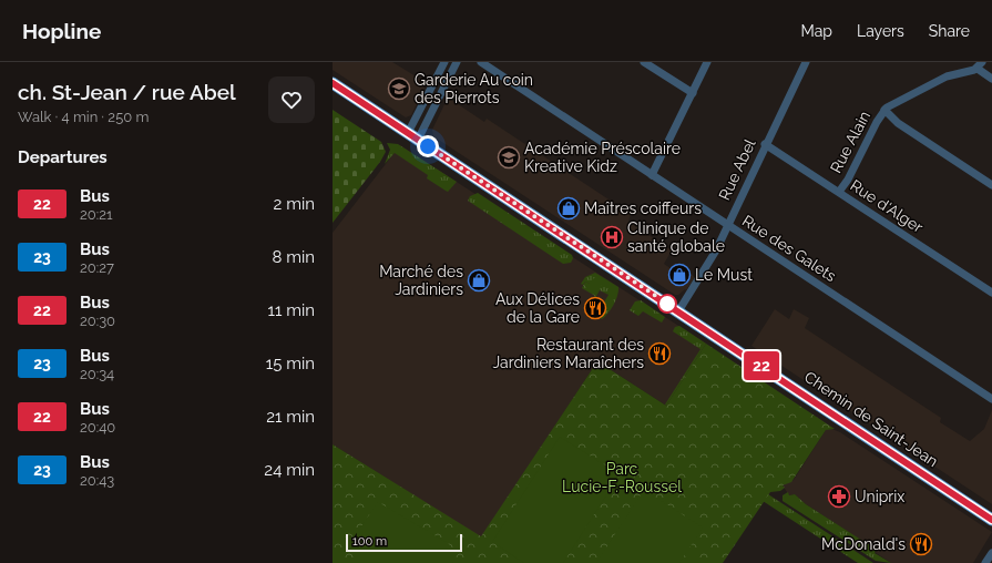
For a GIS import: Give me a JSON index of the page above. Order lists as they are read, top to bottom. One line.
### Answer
{"streets":{"main road":["Chemin de Saint-Jean"],"street":["Rue Alain","Rue Abel","Rue d'Alger","Rue des Galets"]},"crossings":[["Rue Alain","Rue d'Alger"],["Rue Abel","Rue d'Alger"],["Rue Abel","Rue des Galets"],["Rue Abel","Chemin de Saint-Jean"]],"parks":["Parc Lucie-F.-Roussel"],"places":{"school or university":["Garderie Au coin des Pierrots","Académie Préscolaire Kreative Kidz"],"shop":["Maîtres coiffeurs","Le Must","Marché des Jardiniers"],"hospital":["Clinique de santé globale"],"restaurant":["Aux Délices de la Gare","Restaurant des Jardiniers Maraîchers","McDonald's"],"pharmacy":["Uniprix"]},"lines":["bus line 22"],"scale_bar":"100 m","page":{"header":"Hopline","nav":["Map","Layers","Share"],"heading":[["ch. St-Jean / rue Abel","Walk · 4 min · 250 m"],"Departures"],"on_map":"22","list":[{"mark":"22","name":"Bus","note":"20:21","value":"2 min"},{"mark":"23","name":"Bus","note":"20:27","value":"8 min"},{"mark":"22","name":"Bus","note":"20:30","value":"11 min"},{"mark":"23","name":"Bus","note":"20:34","value":"15 min"},{"mark":"22","name":"Bus","note":"20:40","value":"21 min"},{"mark":"23","name":"Bus","note":"20:43","value":"24 min"}],"scale":"100 m"}}
